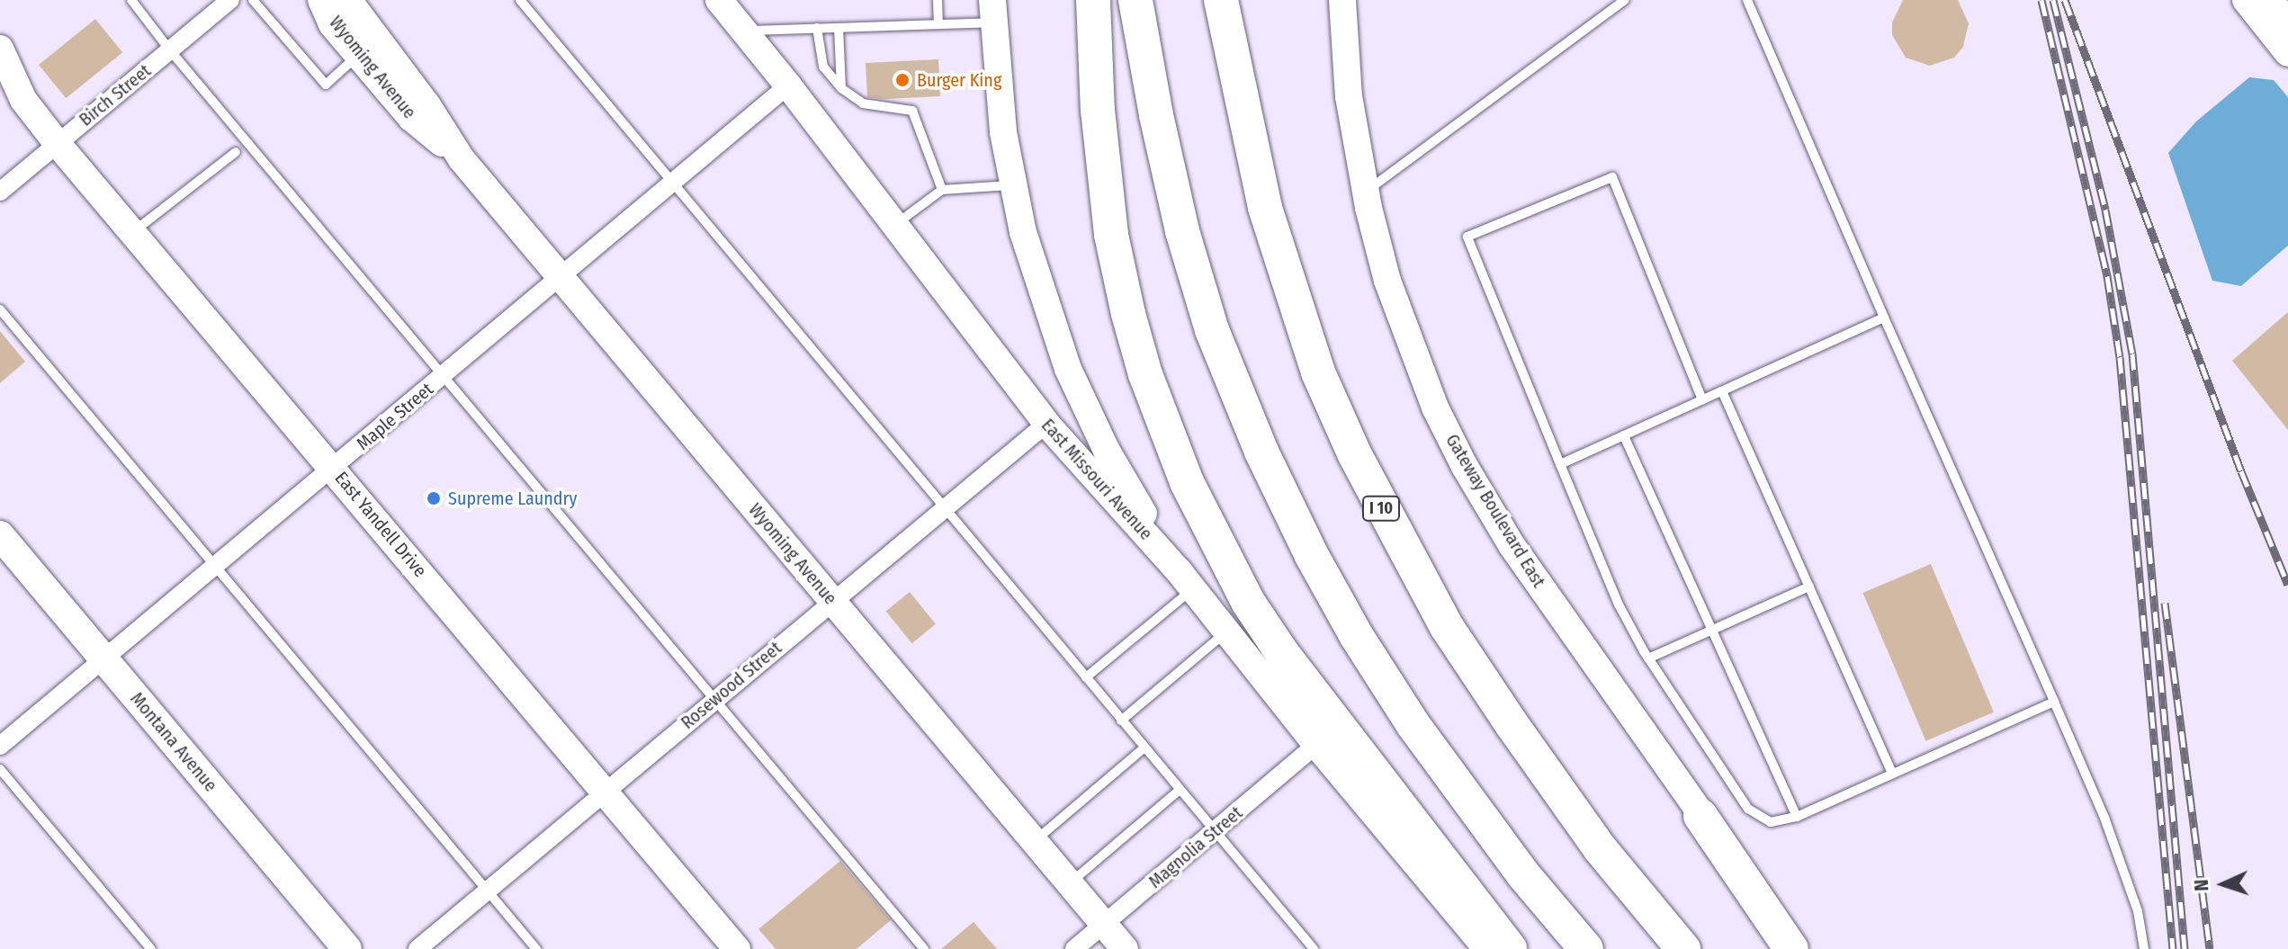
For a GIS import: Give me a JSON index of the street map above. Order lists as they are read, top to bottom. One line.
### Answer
{"streets":{"highway":["I 10"],"main road":["Wyoming Avenue","East Missouri Avenue","Gateway Boulevard East","East Yandell Drive","Montana Avenue"],"street":["Birch Street","Maple Street","Rosewood Street","Magnolia Street"]},"crossings":[["Wyoming Avenue","Maple Street"],["Wyoming Avenue","Rosewood Street"],["Wyoming Avenue","Magnolia Street"],["Birch Street","East Yandell Drive"],["Maple Street","East Missouri Avenue"],["Maple Street","East Yandell Drive"],["Maple Street","Montana Avenue"],["East Missouri Avenue","Rosewood Street"],["East Missouri Avenue","Magnolia Street"],["East Yandell Drive","Rosewood Street"]],"places":["Burger King","Supreme Laundry"],"north":"left"}
